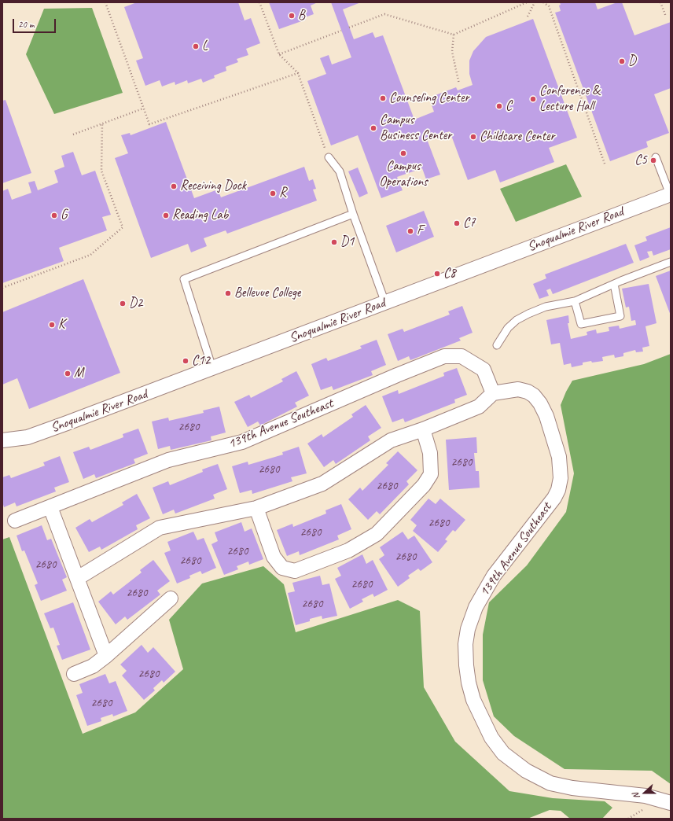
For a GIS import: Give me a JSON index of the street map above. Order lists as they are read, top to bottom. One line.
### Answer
{"streets":{"street":["Snoqualmie River Road","139th Avenue Southeast"]},"places":["B","L","D","Counseling Center","Conference & Lecture Hall","C","Campus Business Center","Childcare Center","Campus Operations","C5","Receiving Dock","R","G","Reading Lab","C7","F","D1","C8","Bellevue College","D2","K","C12","M"],"house_numbers":["2680","2680","2680","2680","2680","2680","2680","2680","2680","2680","2680","2680","2680","2680","2680"],"scale_bar":"20 m","north":"left"}
